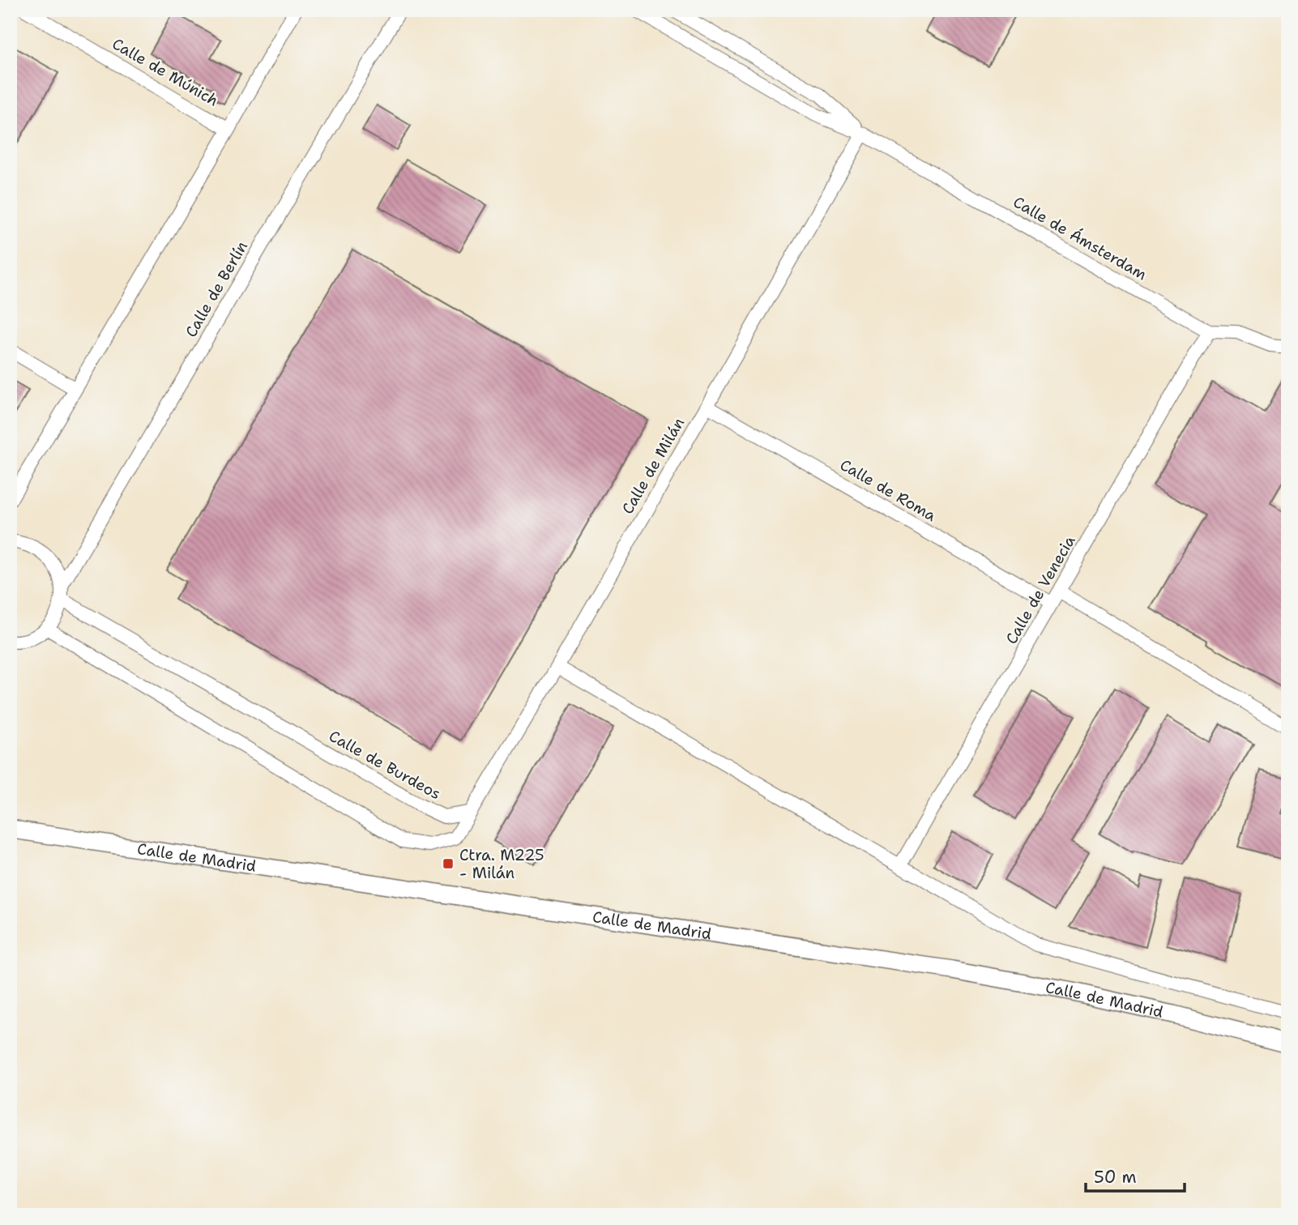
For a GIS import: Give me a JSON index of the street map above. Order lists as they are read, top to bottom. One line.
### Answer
{"streets":{"street":["Calle de Múnich","Calle de Ámsterdam","Calle de Berlín","Calle de Milán","Calle de Roma","Calle de Venecia","Calle de Burdeos","Calle de Madrid"]},"crossings":[["Calle de Ámsterdam","Calle de Milán"],["Calle de Ámsterdam","Calle de Venecia"],["Calle de Berlín","Calle de Burdeos"],["Calle de Milán","Calle de Roma"],["Calle de Milán","Calle de Burdeos"],["Calle de Milán","Calle de Madrid"],["Calle de Roma","Calle de Venecia"],["Calle de Venecia","Calle de Madrid"]],"places":{"transit":["Ctra. M225 - Milán"]},"scale_bar":"50 m"}
